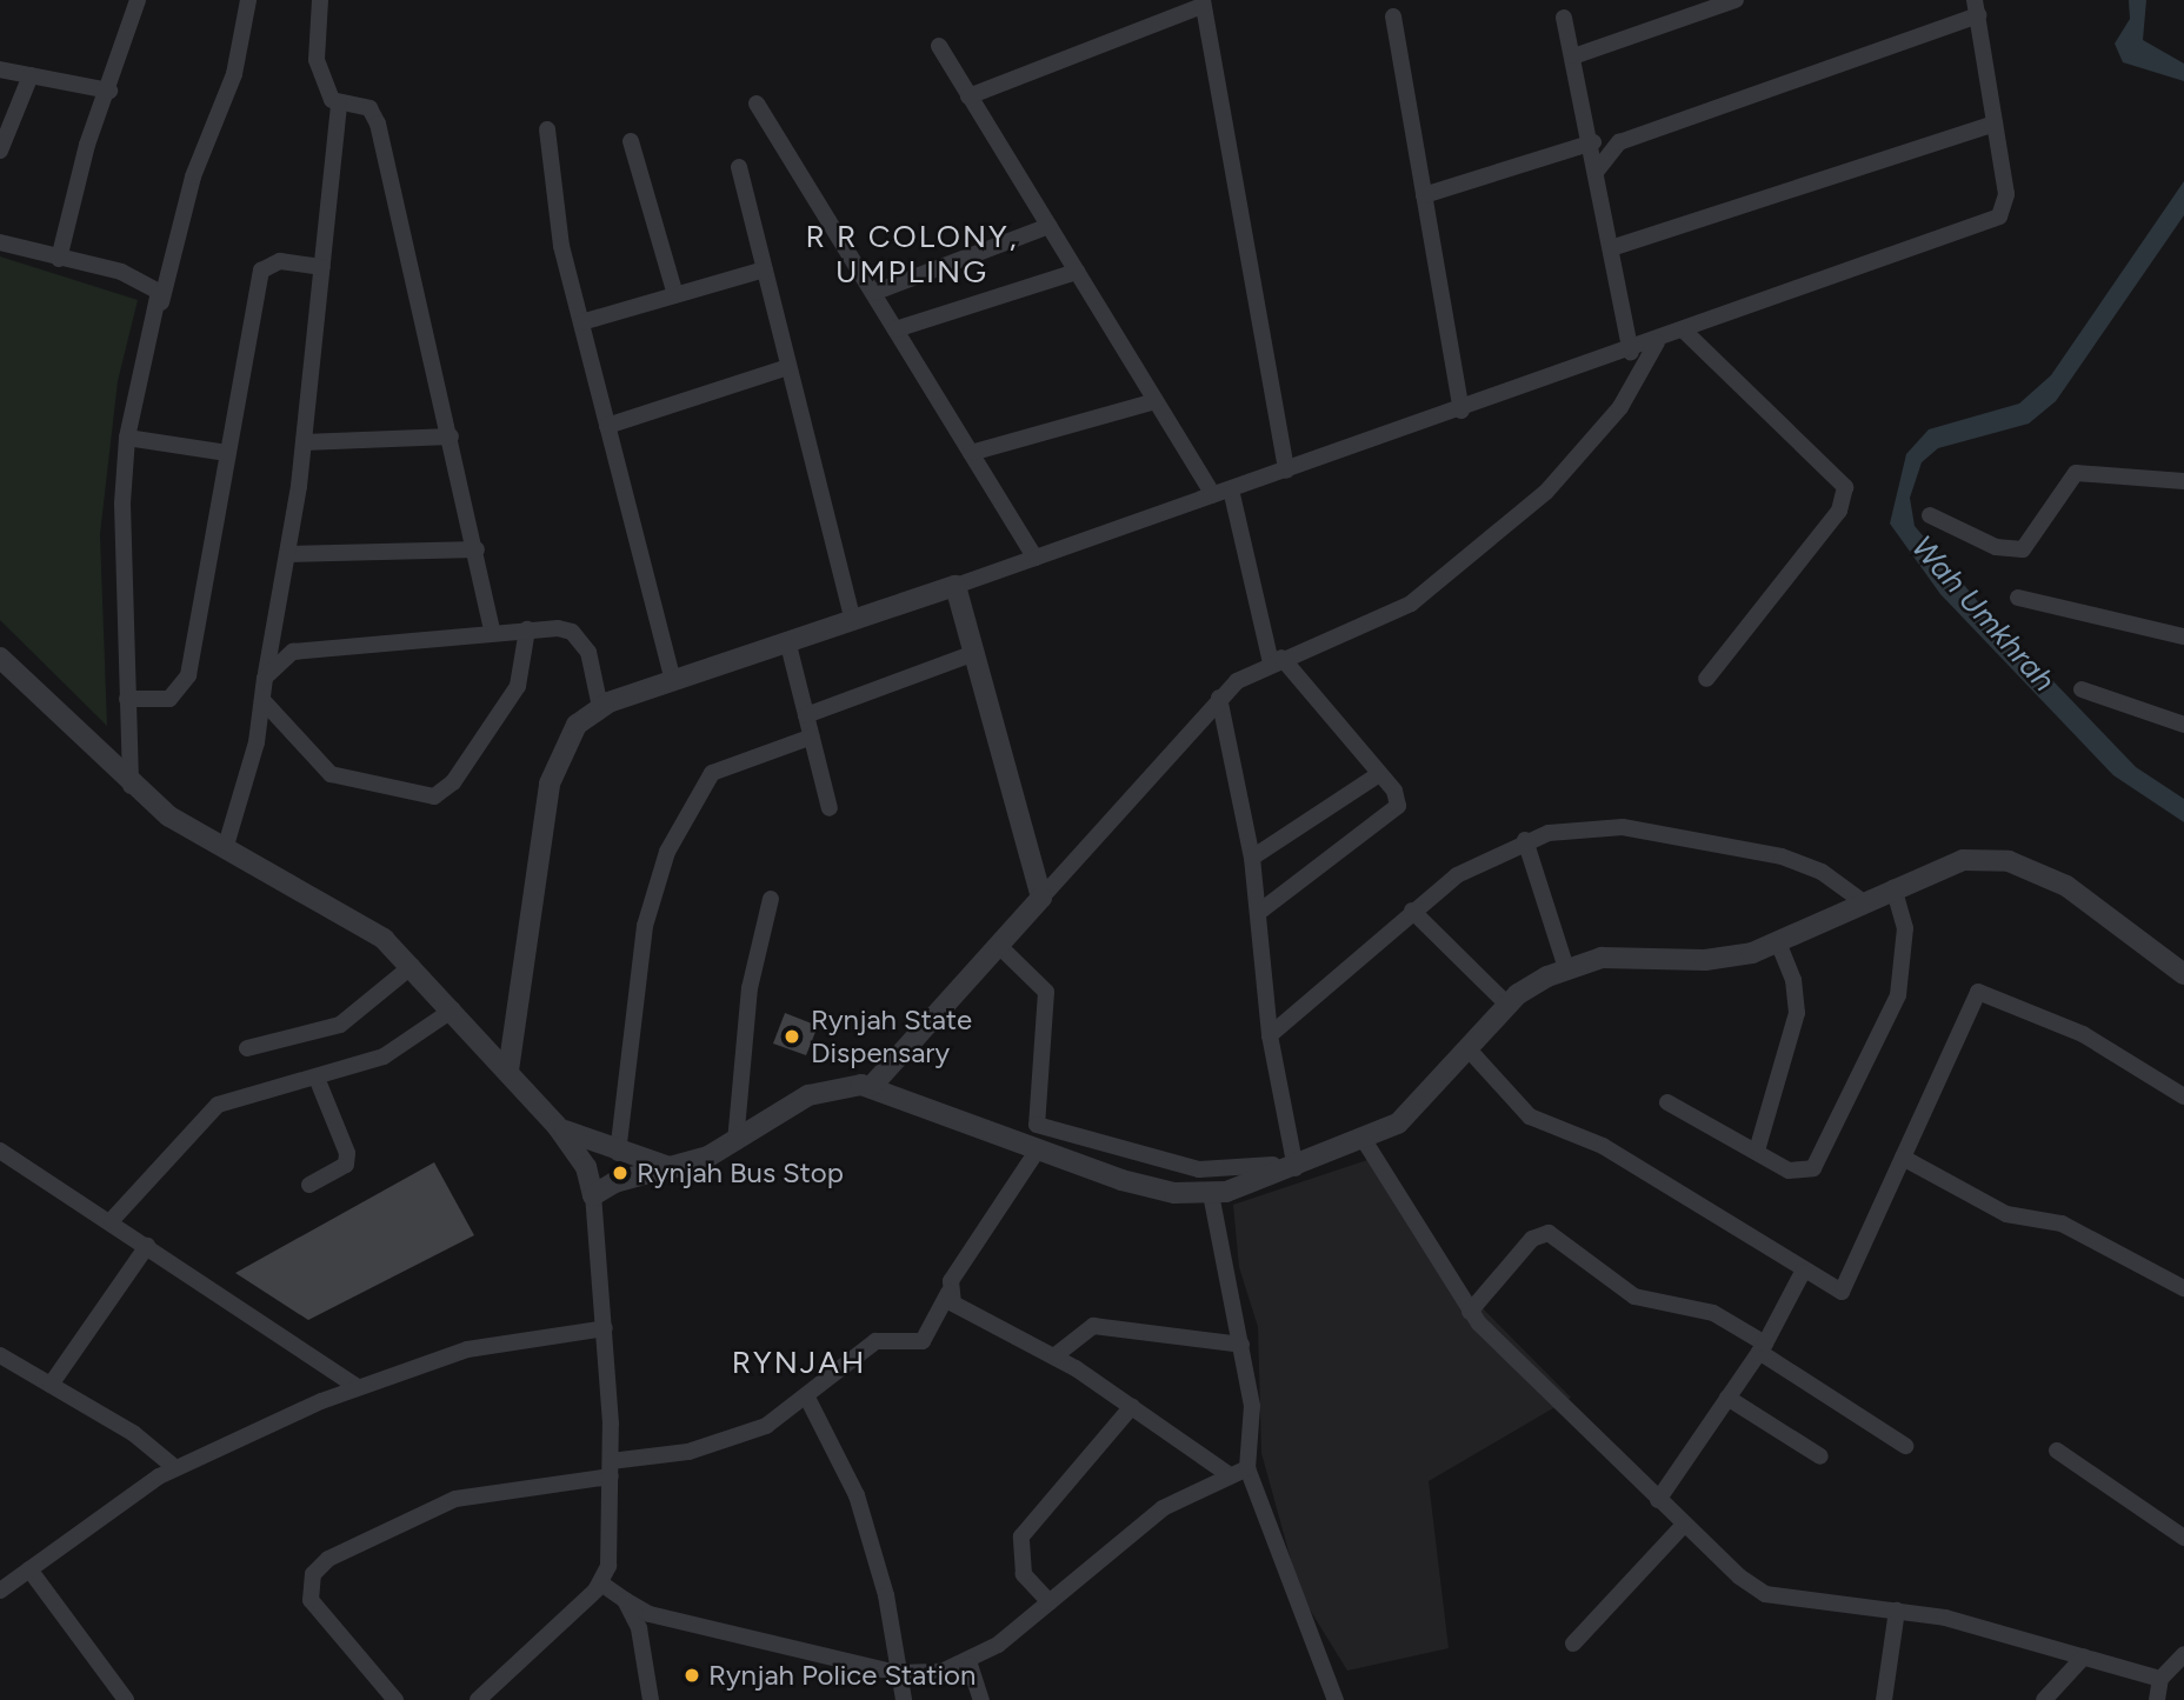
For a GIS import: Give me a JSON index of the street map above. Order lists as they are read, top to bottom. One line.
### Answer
{"districts":["R R COLONY, UMPLING","RYNJAH"],"water":["Wah Umkhrah"],"places":["Rynjah State Dispensary","Rynjah Bus Stop","Rynjah Police Station"]}
